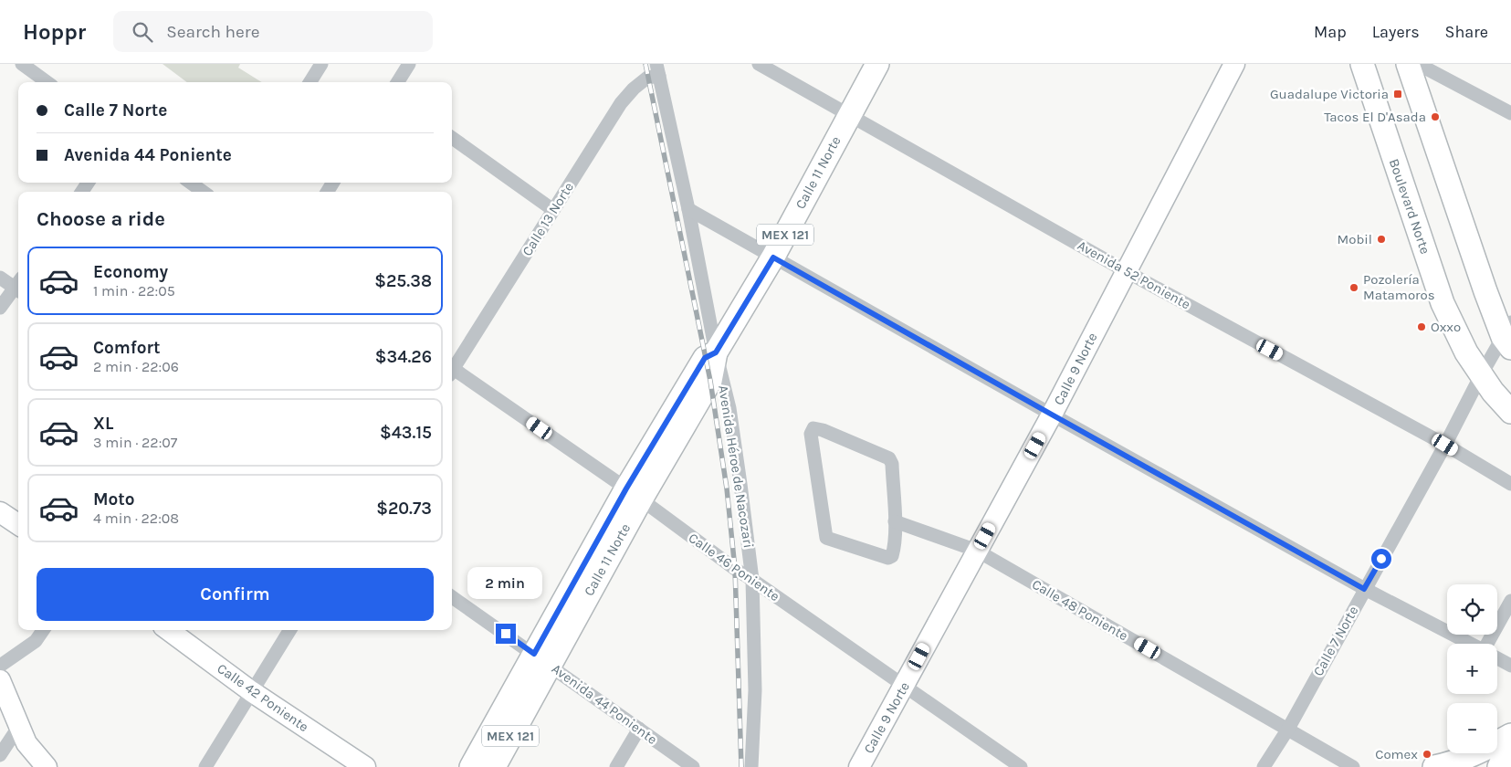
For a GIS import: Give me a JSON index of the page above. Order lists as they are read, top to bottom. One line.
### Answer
{"streets":{"main road":["Calle 11 Norte","Boulevard Norte","MEX 121","Calle 9 Norte","Calle 42 Poniente"],"street":["Calle 13 Norte","Avenida 52 Poniente","Avenida Héroe de Nacozari","Calle 46 Poniente","Calle 48 Poniente","Calle 7 Norte","Avenida 44 Poniente"]},"crossings":[["Calle 11 Norte","Avenida 52 Poniente"],["Calle 11 Norte","Avenida Héroe de Nacozari"],["Calle 11 Norte","Calle 46 Poniente"],["Calle 11 Norte","Avenida 44 Poniente"],["Boulevard Norte","Calle 7 Norte"],["Calle 13 Norte","Avenida Héroe de Nacozari"],["Avenida 52 Poniente","Calle 9 Norte"],["Avenida 52 Poniente","Calle 7 Norte"],["Calle 9 Norte","Calle 46 Poniente"],["Calle 9 Norte","Calle 48 Poniente"],["Avenida Héroe de Nacozari","Calle 46 Poniente"],["Calle 48 Poniente","Calle 7 Norte"]],"places":{"transit":["Guadalupe Victoria"],"other":["Tacos El D'Asada","Mobil","Pozolería Matamoros","Oxxo","Comex"]},"page":{"header":"Hoppr","search":"Search here","nav":["Map","Layers","Share"],"banner":["Calle 7 Norte","Avenida 44 Poniente"],"heading":"Choose a ride","list":[{"name":"Economy","note":"1 min · 22:05","value":"$25.38"},{"name":"Comfort","note":"2 min · 22:06","value":"$34.26"},{"name":"XL","note":"3 min · 22:07","value":"$43.15"},{"name":"Moto","note":"4 min · 22:08","value":"$20.73"}],"buttons":"Confirm","bubble":"2 min","map_buttons":["+","−"]}}
